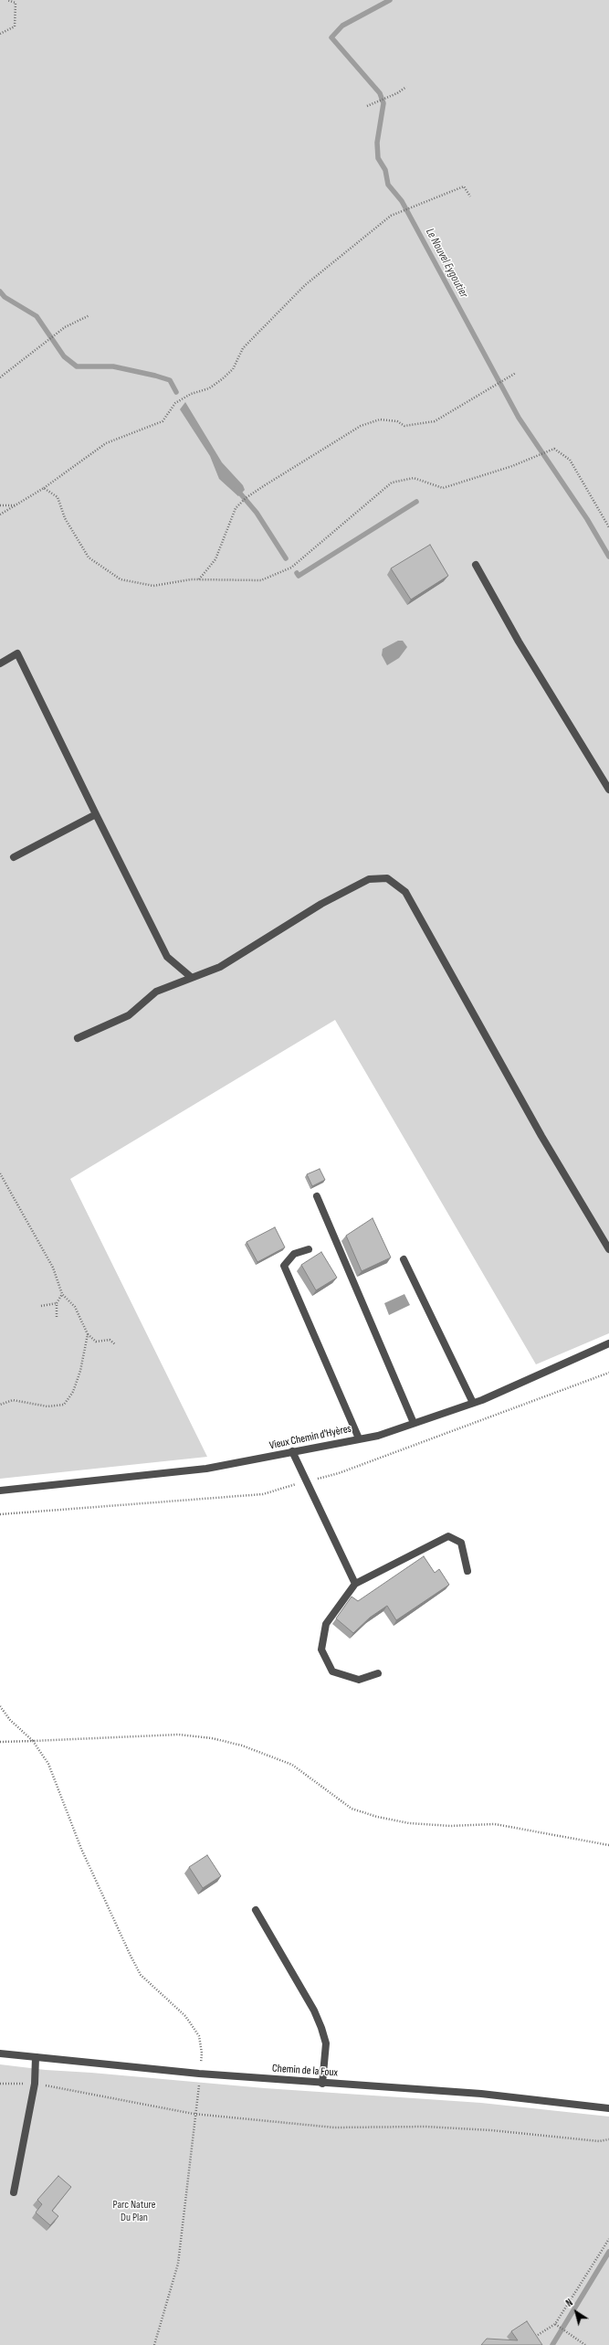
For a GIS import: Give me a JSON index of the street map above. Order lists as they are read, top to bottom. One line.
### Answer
{"streets":{"street":["Vieux Chemin d'Hyères","Chemin de la Foux"]},"water":["Le Nouvel Eygoutier"],"parks":["Parc Nature Du Plan"],"north":"top left"}
